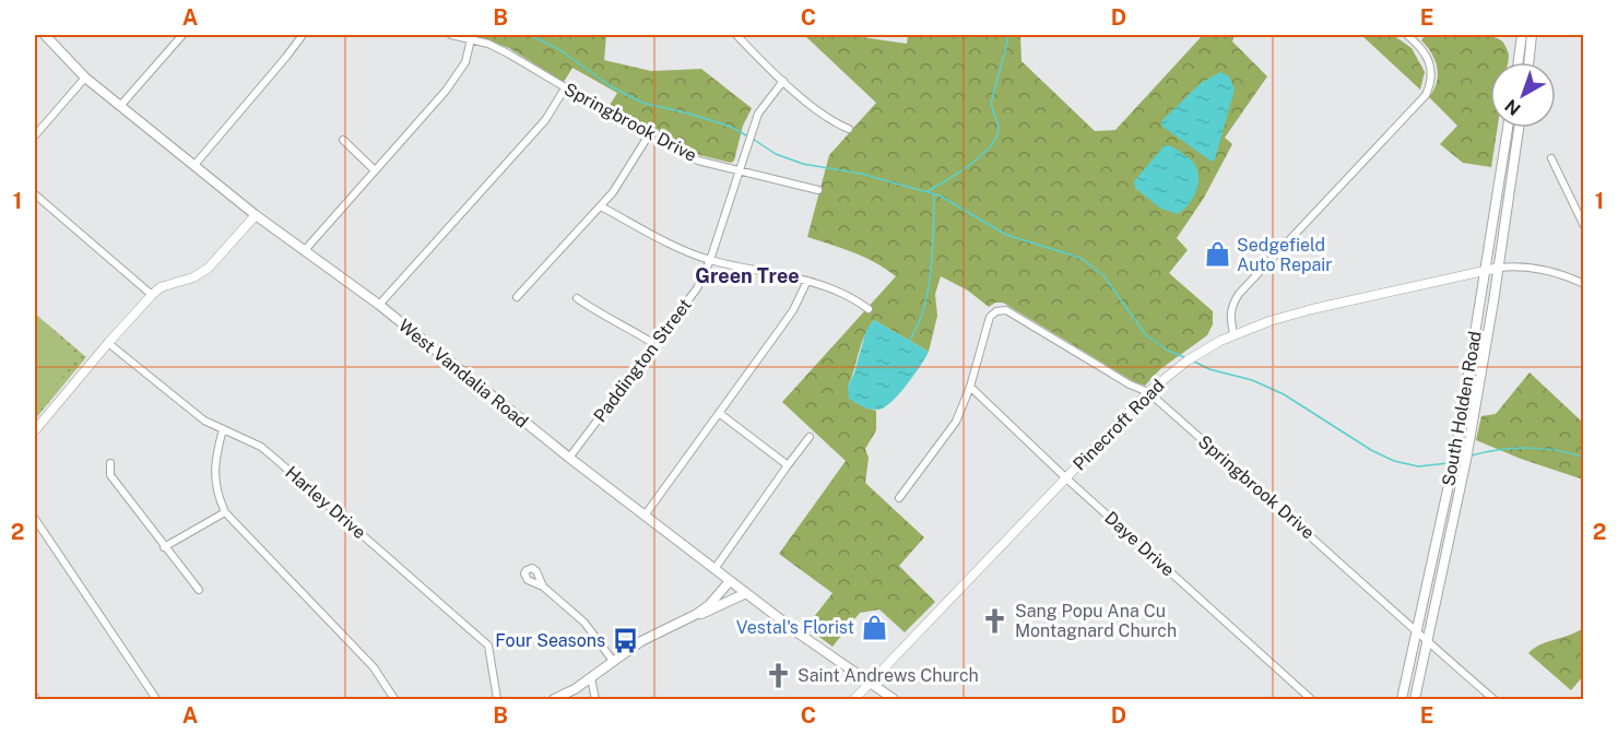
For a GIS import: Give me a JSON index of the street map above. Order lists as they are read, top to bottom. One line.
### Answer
{"streets":{"main road":["West Vandalia Road","South Holden Road"],"street":["Springbrook Drive","Paddington Street","Pinecroft Road","Harley Drive","Daye Drive"]},"crossings":[["Springbrook Drive","Paddington Street"],["Springbrook Drive","South Holden Road"],["Springbrook Drive","Pinecroft Road"],["Springbrook Drive","Daye Drive"],["Paddington Street","West Vandalia Road"],["West Vandalia Road","Pinecroft Road"],["South Holden Road","Pinecroft Road"],["Pinecroft Road","Daye Drive"]],"districts":["Green Tree"],"places":{"shop":["Sedgefield Auto Repair","Vestal's Florist"],"church":["Sang Popu Ana Cu Montagnard Church","Saint Andrews Church"],"bus stop":["Four Seasons"]},"north":"bottom left","grid":{"columns":["A","B","C","D","E"],"rows":["1","2"]}}
